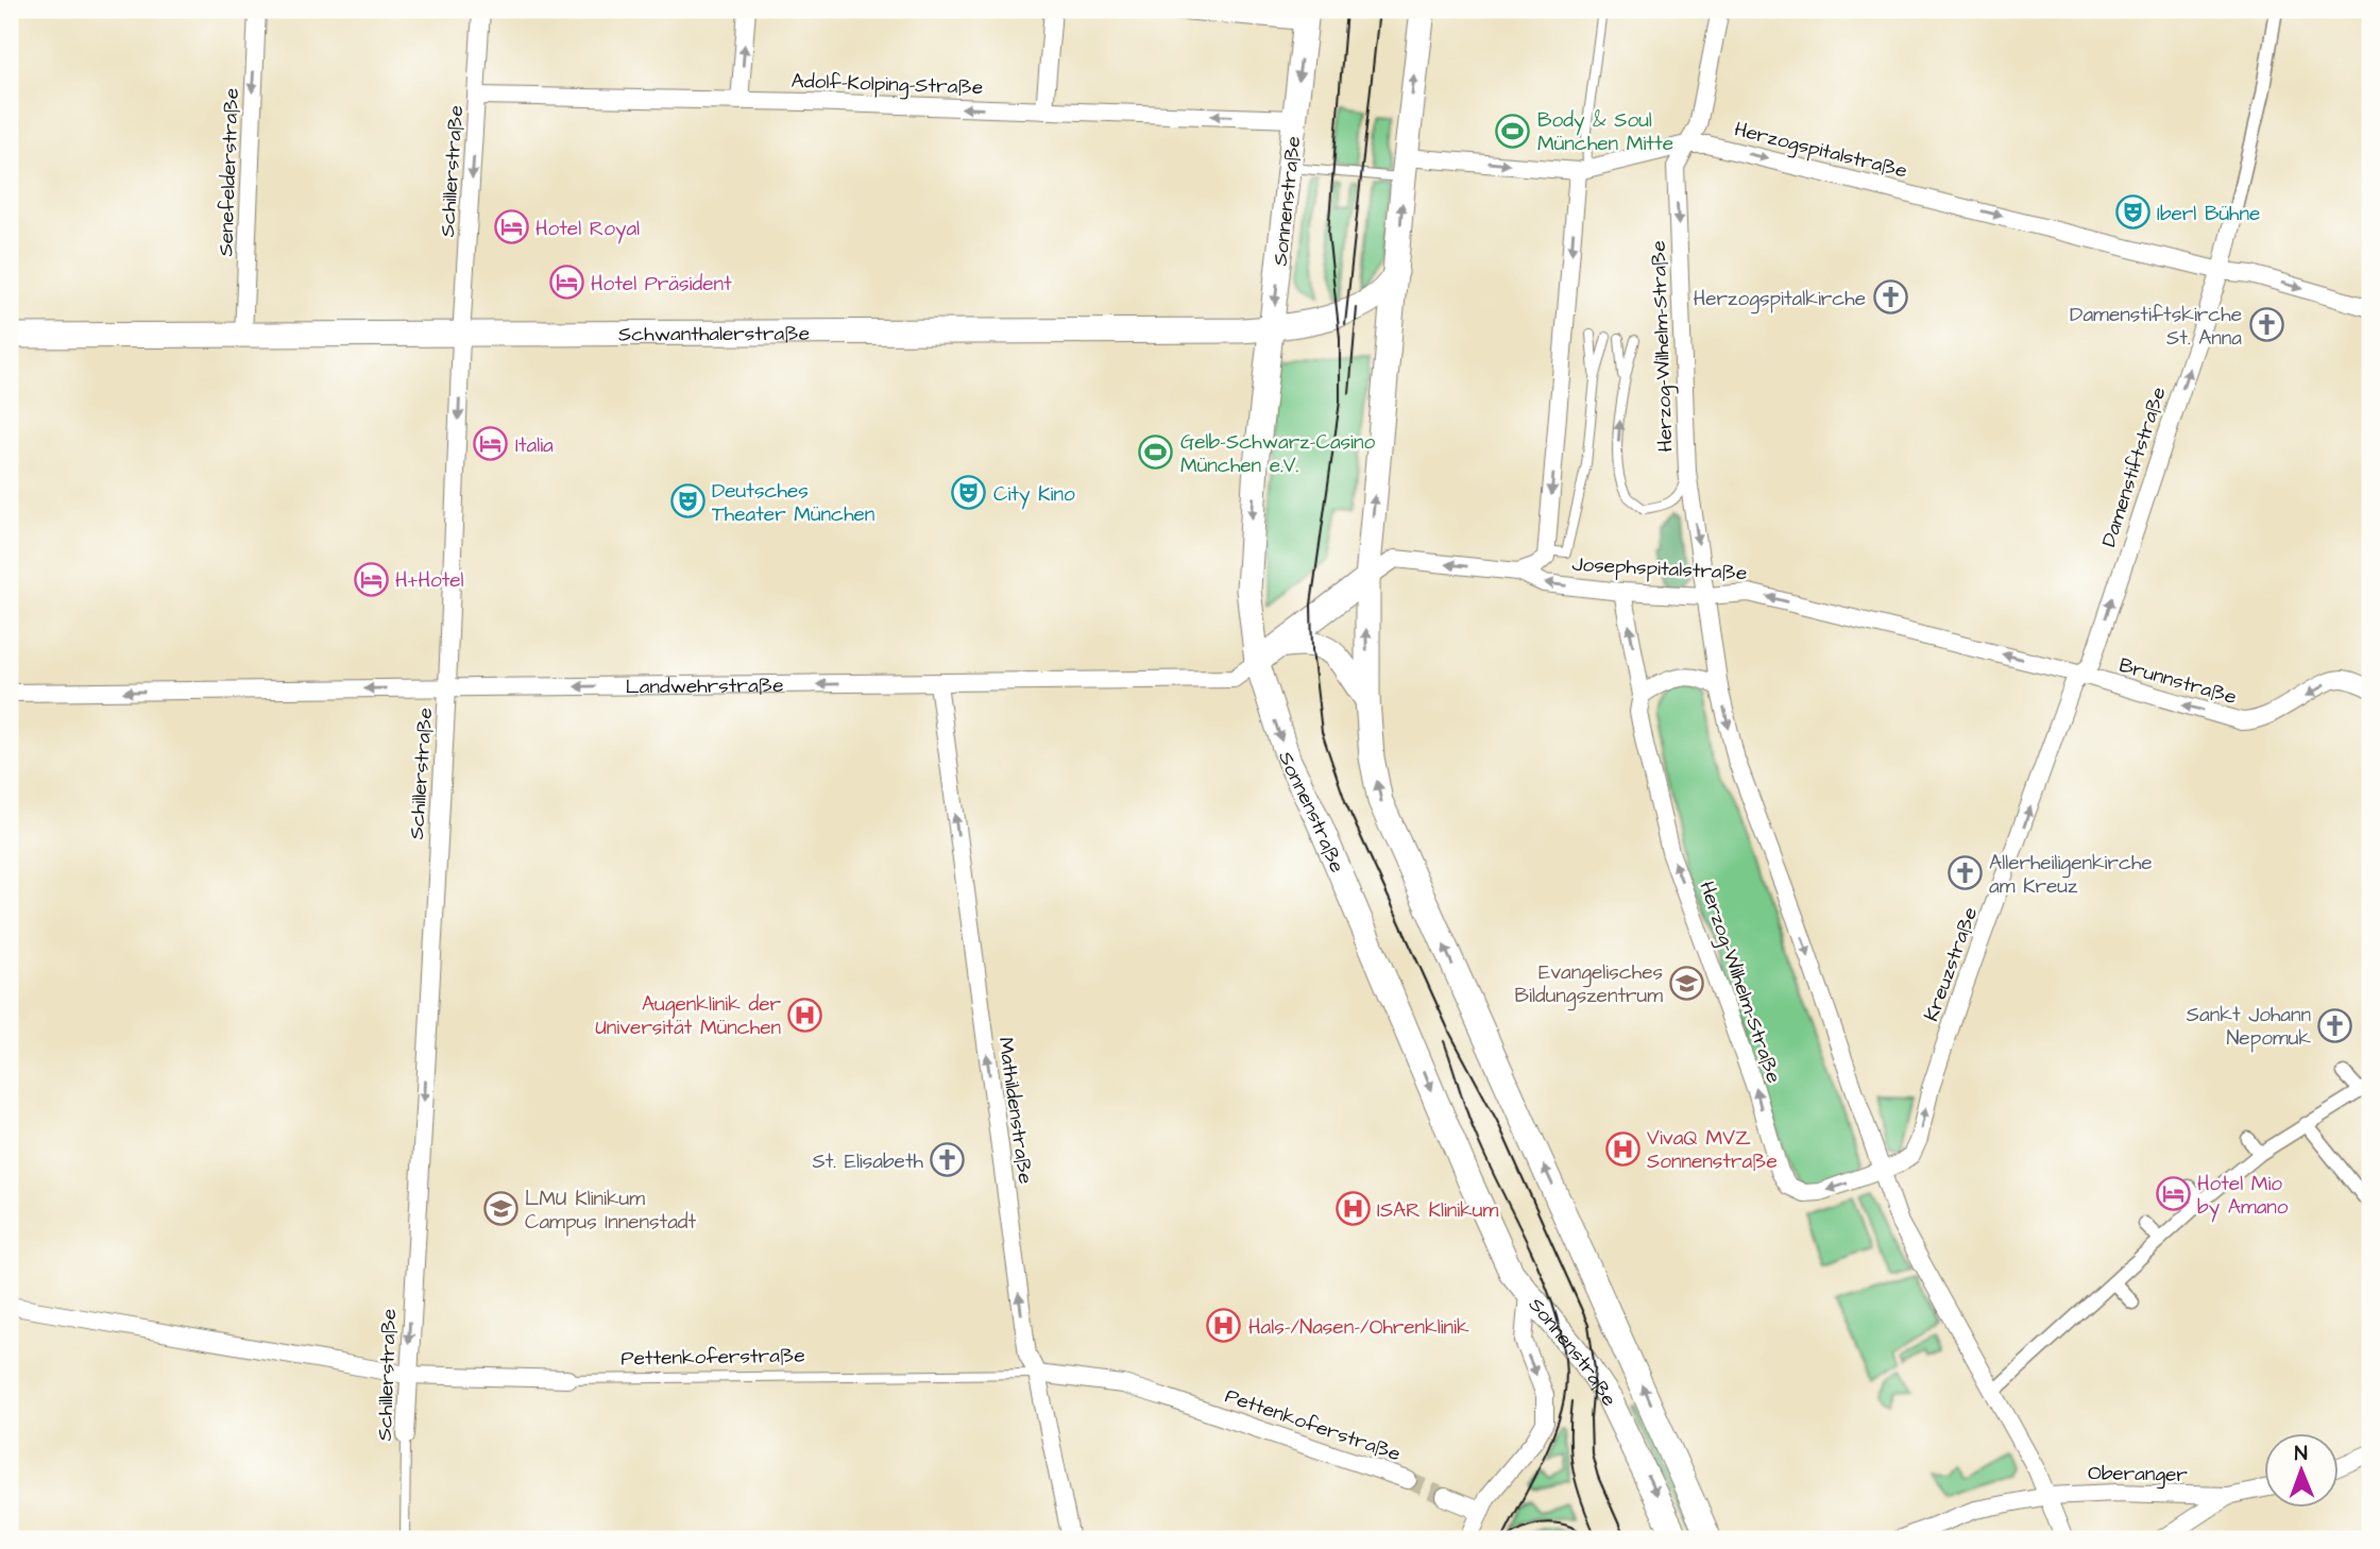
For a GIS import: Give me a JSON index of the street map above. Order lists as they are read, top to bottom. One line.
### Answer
{"streets":{"main road":["Sonnenstraße","Schwanthalerstraße","Landwehrstraße"],"street":["Adolf-Kolping-Straße","Herzogspitalstraße","Schillerstraße","Senefelderstraße","Herzog-Wilhelm-Straße","Damenstiftstraße","Josephspitalstraße","Brunnstraße","Kreuzstraße","Mathildenstraße","Pettenkoferstraße","Oberanger"]},"crossings":[["Adolf-Kolping-Straße","Schillerstraße"],["Adolf-Kolping-Straße","Sonnenstraße"],["Herzogspitalstraße","Sonnenstraße"],["Herzogspitalstraße","Herzog-Wilhelm-Straße"],["Herzogspitalstraße","Damenstiftstraße"],["Schillerstraße","Schwanthalerstraße"],["Schillerstraße","Landwehrstraße"],["Schillerstraße","Pettenkoferstraße"],["Senefelderstraße","Schwanthalerstraße"],["Sonnenstraße","Schwanthalerstraße"],["Sonnenstraße","Josephspitalstraße"],["Sonnenstraße","Landwehrstraße"],["Herzog-Wilhelm-Straße","Josephspitalstraße"],["Herzog-Wilhelm-Straße","Kreuzstraße"],["Herzog-Wilhelm-Straße","Oberanger"],["Damenstiftstraße","Josephspitalstraße"],["Damenstiftstraße","Brunnstraße"],["Damenstiftstraße","Kreuzstraße"],["Josephspitalstraße","Brunnstraße"],["Josephspitalstraße","Landwehrstraße"],["Josephspitalstraße","Kreuzstraße"],["Brunnstraße","Kreuzstraße"],["Landwehrstraße","Mathildenstraße"],["Mathildenstraße","Pettenkoferstraße"]],"one_way":["Adolf-Kolping-Straße","Herzogspitalstraße","Schillerstraße","Senefelderstraße","Damenstiftstraße","Josephspitalstraße","Brunnstraße","Landwehrstraße","Kreuzstraße","Mathildenstraße"],"places":{"sports":["Body & Soul München Mitte","Gelb-Schwarz-Casino München e.V."],"theatre":["Iberl Bühne","City Kino","Deutsches Theater München"],"hotel":["Hotel Royal","Hotel Präsident","Italia","H+Hotel","Hotel Mio by Amano"],"church":["Herzogspitalkirche","Damenstiftskirche St. Anna","Allerheiligenkirche am Kreuz","Sankt Johann Nepomuk","St. Elisabeth"],"school or university":["Evangelisches Bildungszentrum","LMU Klinikum Campus Innenstadt"],"hospital":["Augenklinik der Universität München","VivaQ MVZ Sonnenstraße","ISAR Klinikum","Hals-/Nasen-/Ohrenklinik"]},"north":"top"}
